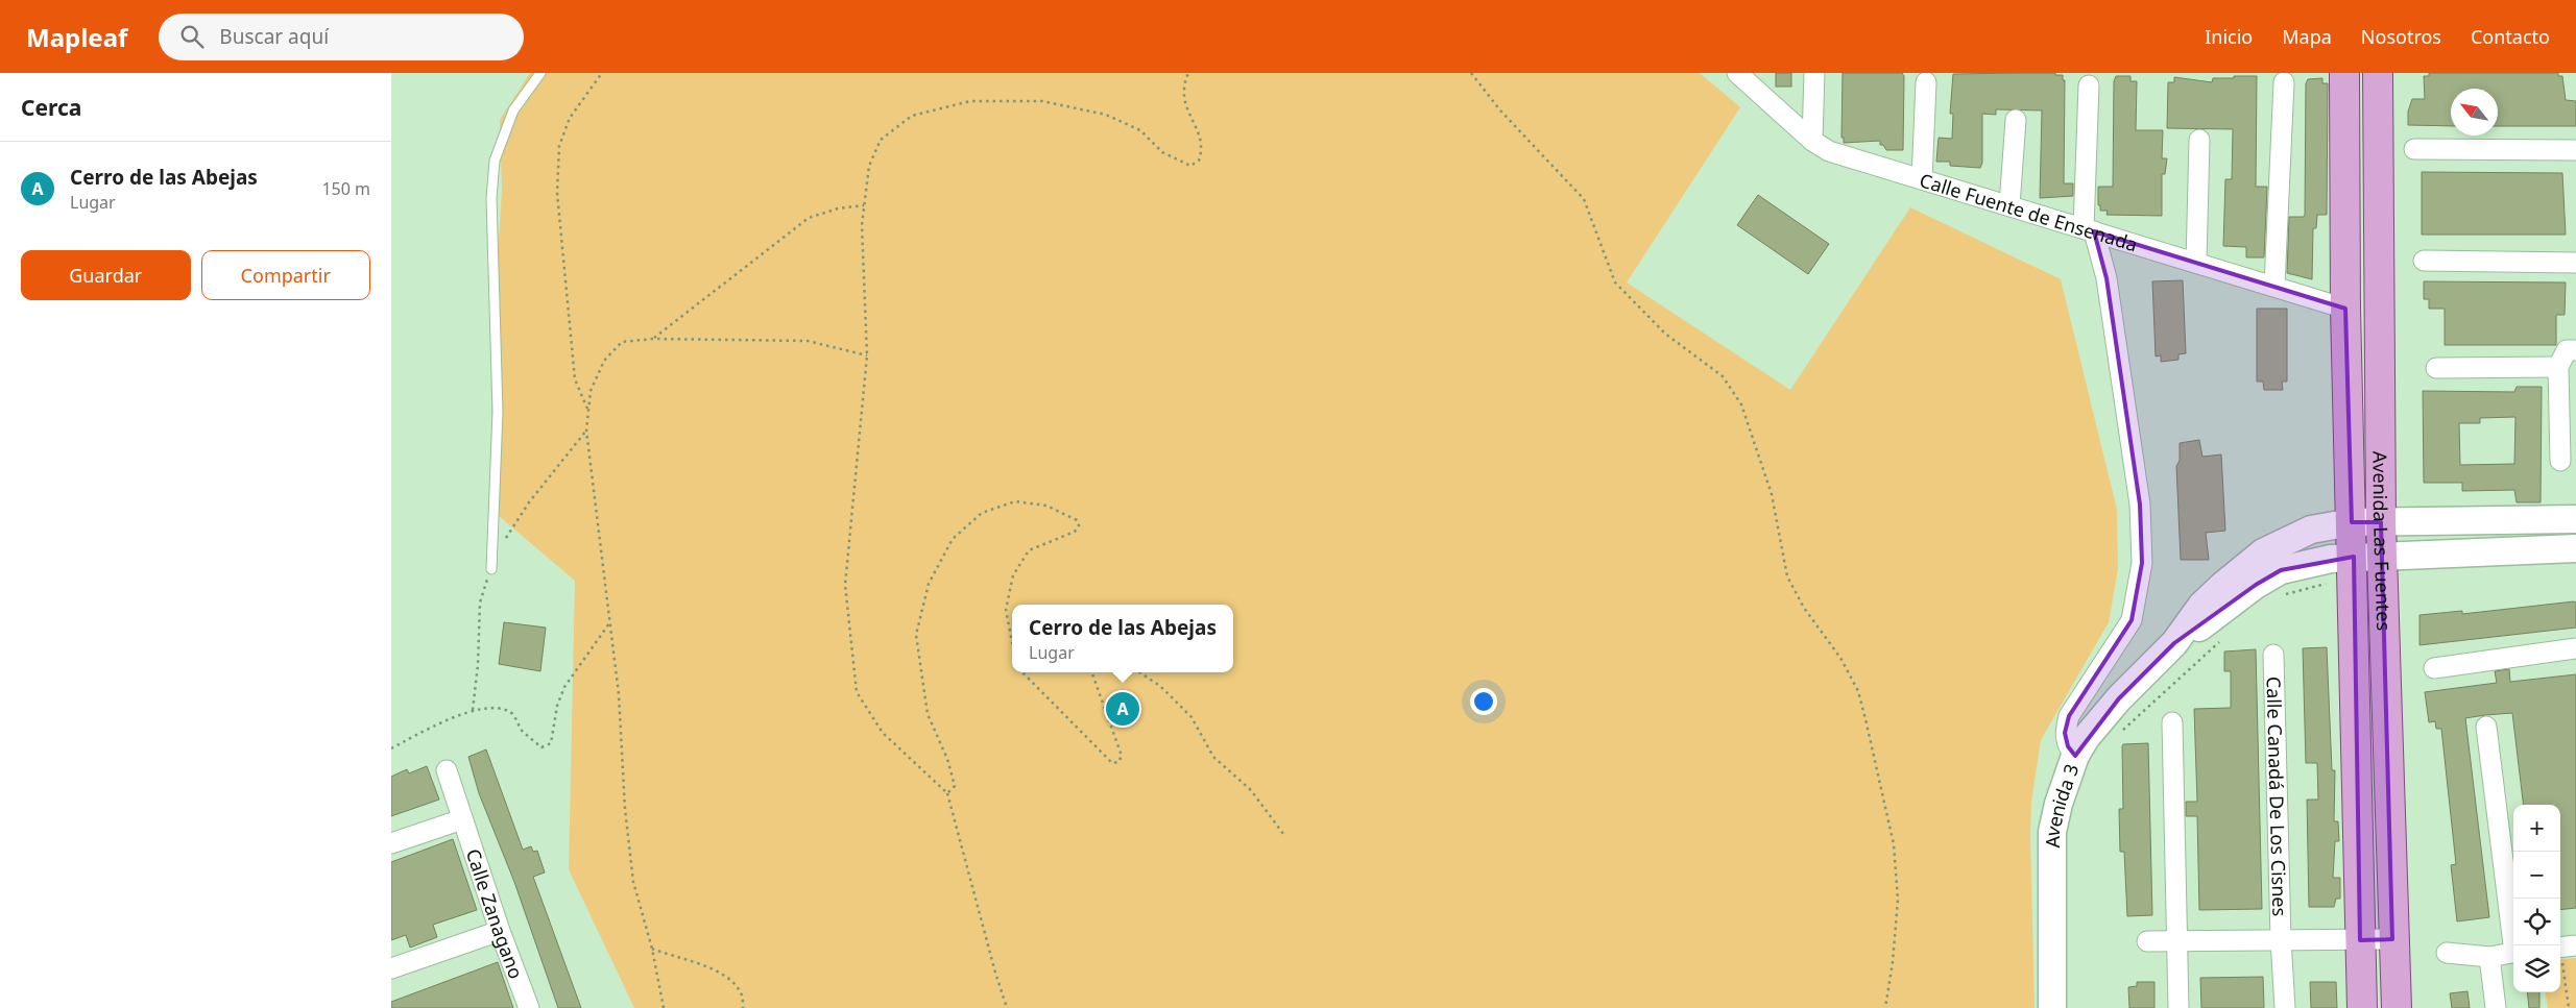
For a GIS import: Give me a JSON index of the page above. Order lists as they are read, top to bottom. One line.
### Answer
{"streets":{"main road":["Avenida Las Fuentes"],"street":["Calle Fuente de Ensenada","Calle Canadá De Los Cisnes","Avenida 3","Calle Zanagano"]},"crossings":[["Calle Fuente de Ensenada","Avenida Las Fuentes"],["Avenida Las Fuentes","Avenida 3"]],"north":"top left","page":{"header":"Mapleaf","search":"Buscar aquí","nav":["Inicio","Mapa","Nosotros","Contacto"],"heading":"Cerca","list":[{"mark":"A","name":"Cerro de las Abejas","note":"Lugar","value":"150 m"}],"buttons":["Guardar","Compartir"],"popup":["Cerro de las Abejas","Lugar"],"pins":"A","map_buttons":["+","−"]}}
